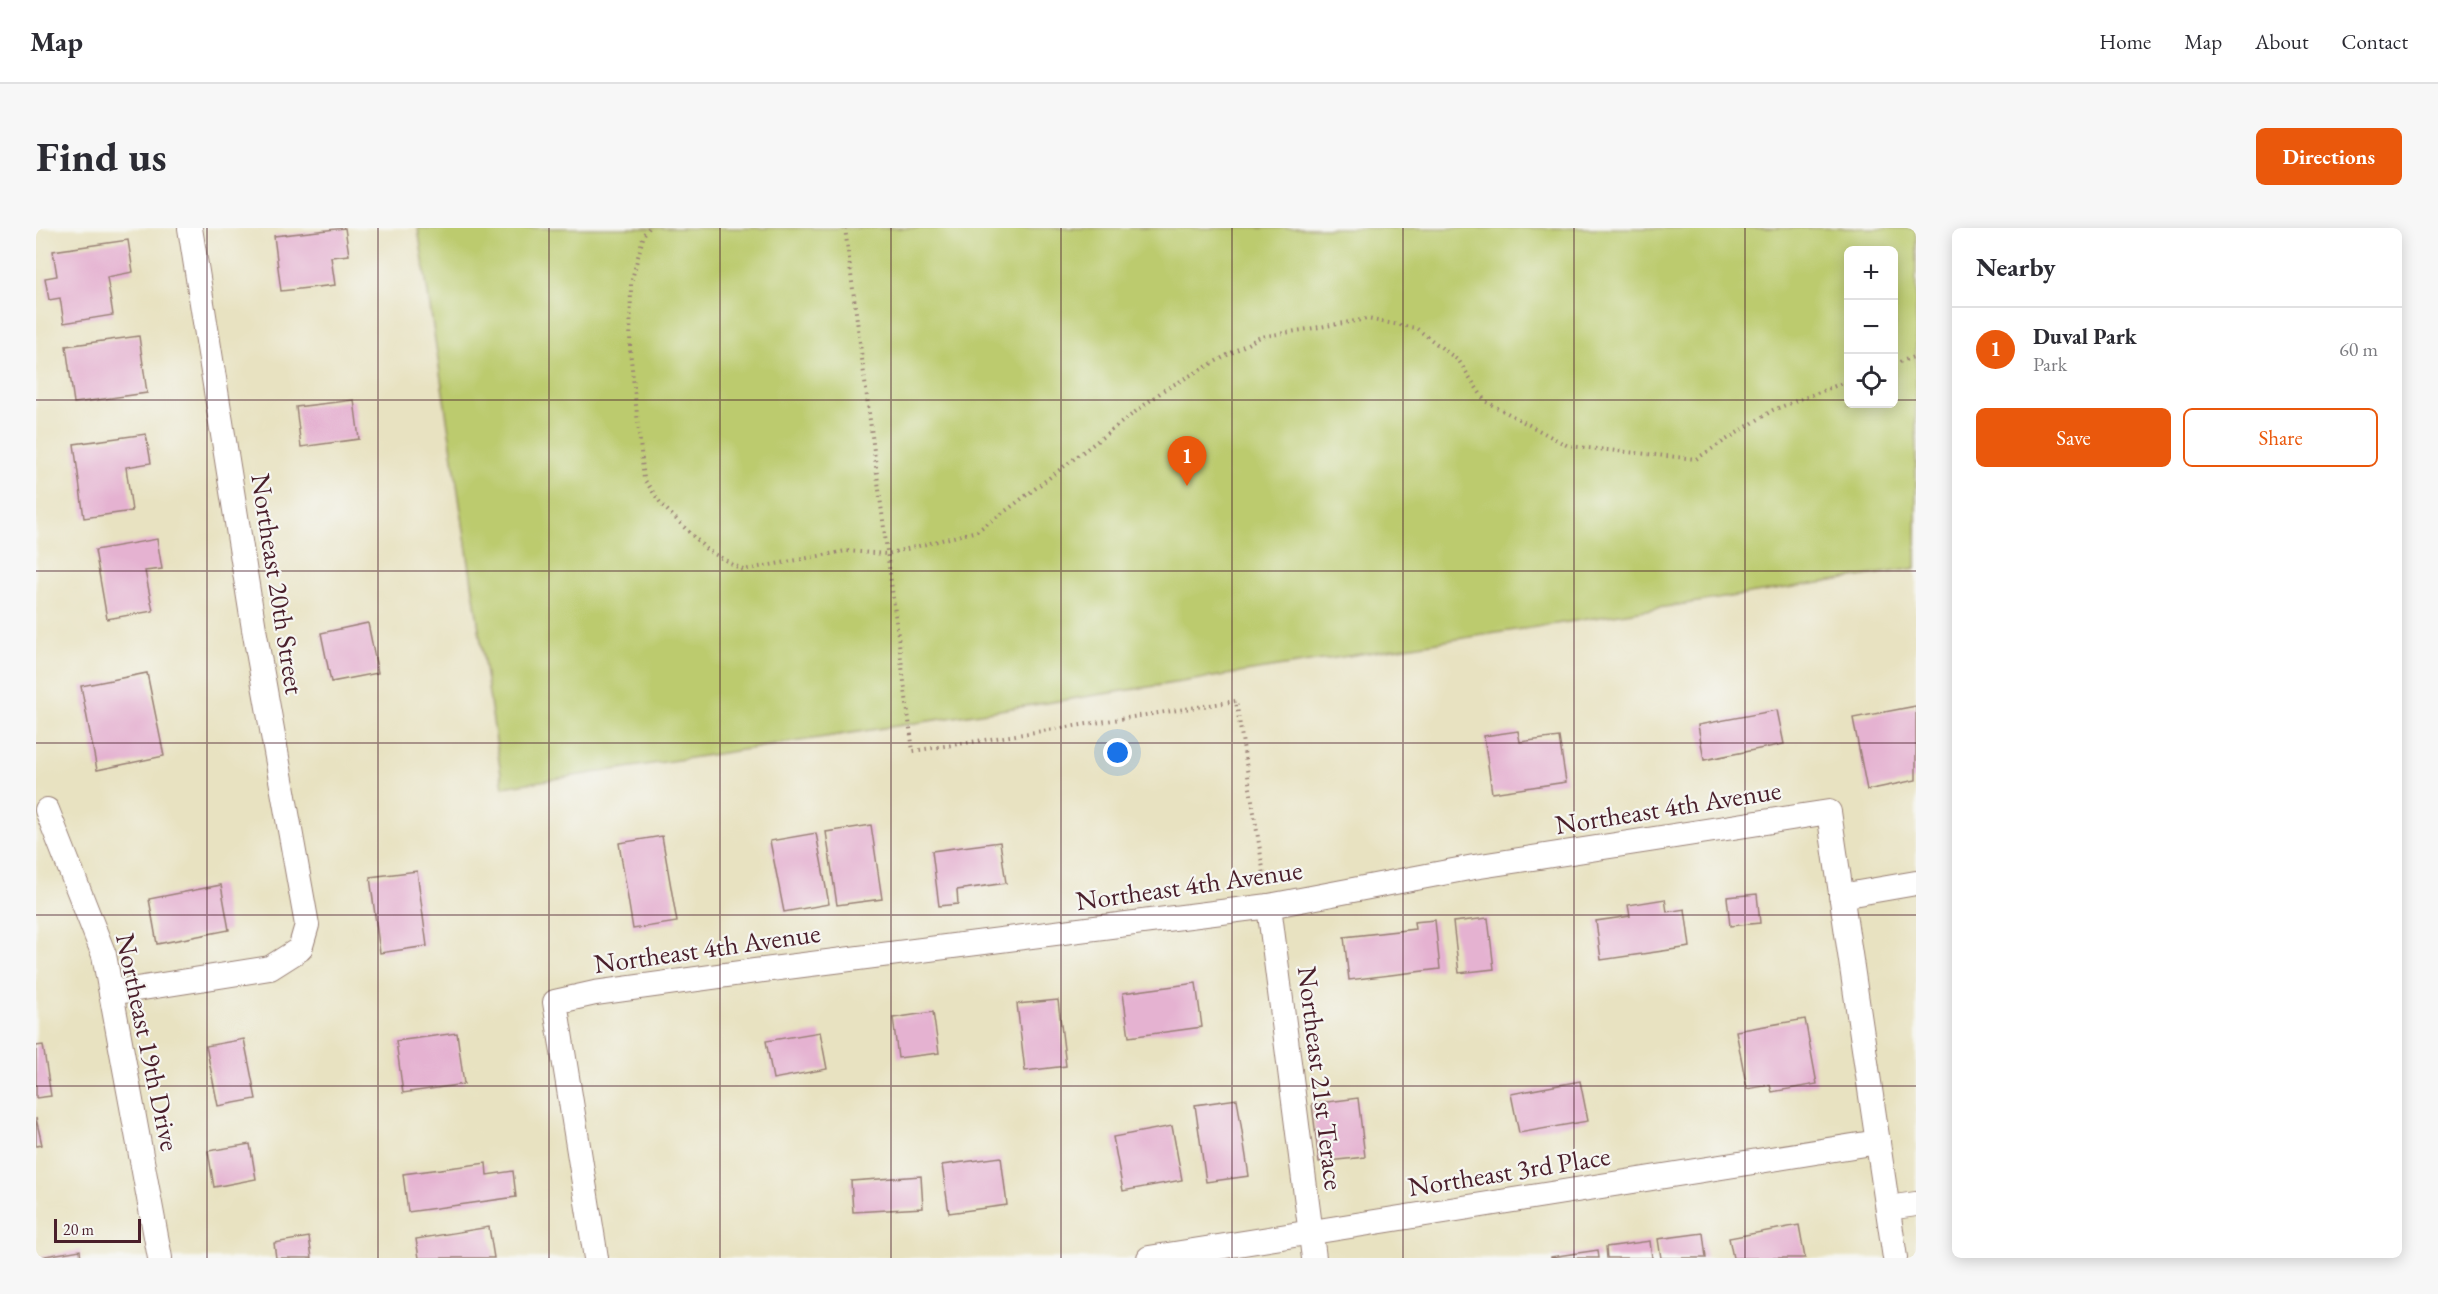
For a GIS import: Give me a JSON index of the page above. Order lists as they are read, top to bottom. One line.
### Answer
{"streets":{"street":["Northeast 20th Street","Northeast 4th Avenue","Northeast 19th Drive","Northeast 21st Terace","Northeast 3rd Place"]},"crossings":[["Northeast 20th Street","Northeast 19th Drive"],["Northeast 4th Avenue","Northeast 21st Terace"],["Northeast 21st Terace","Northeast 3rd Place"]],"scale_bar":"20 m","page":{"header":"Map","nav":["Home","Map","About","Contact"],"buttons":["Directions",["Save","Share"]],"title":"Find us","heading":"Nearby","map_buttons":["+","−"],"list":[{"mark":"1","name":"Duval Park","note":"Park","value":"60 m"}],"pins":"1","scale":"20 m"}}
